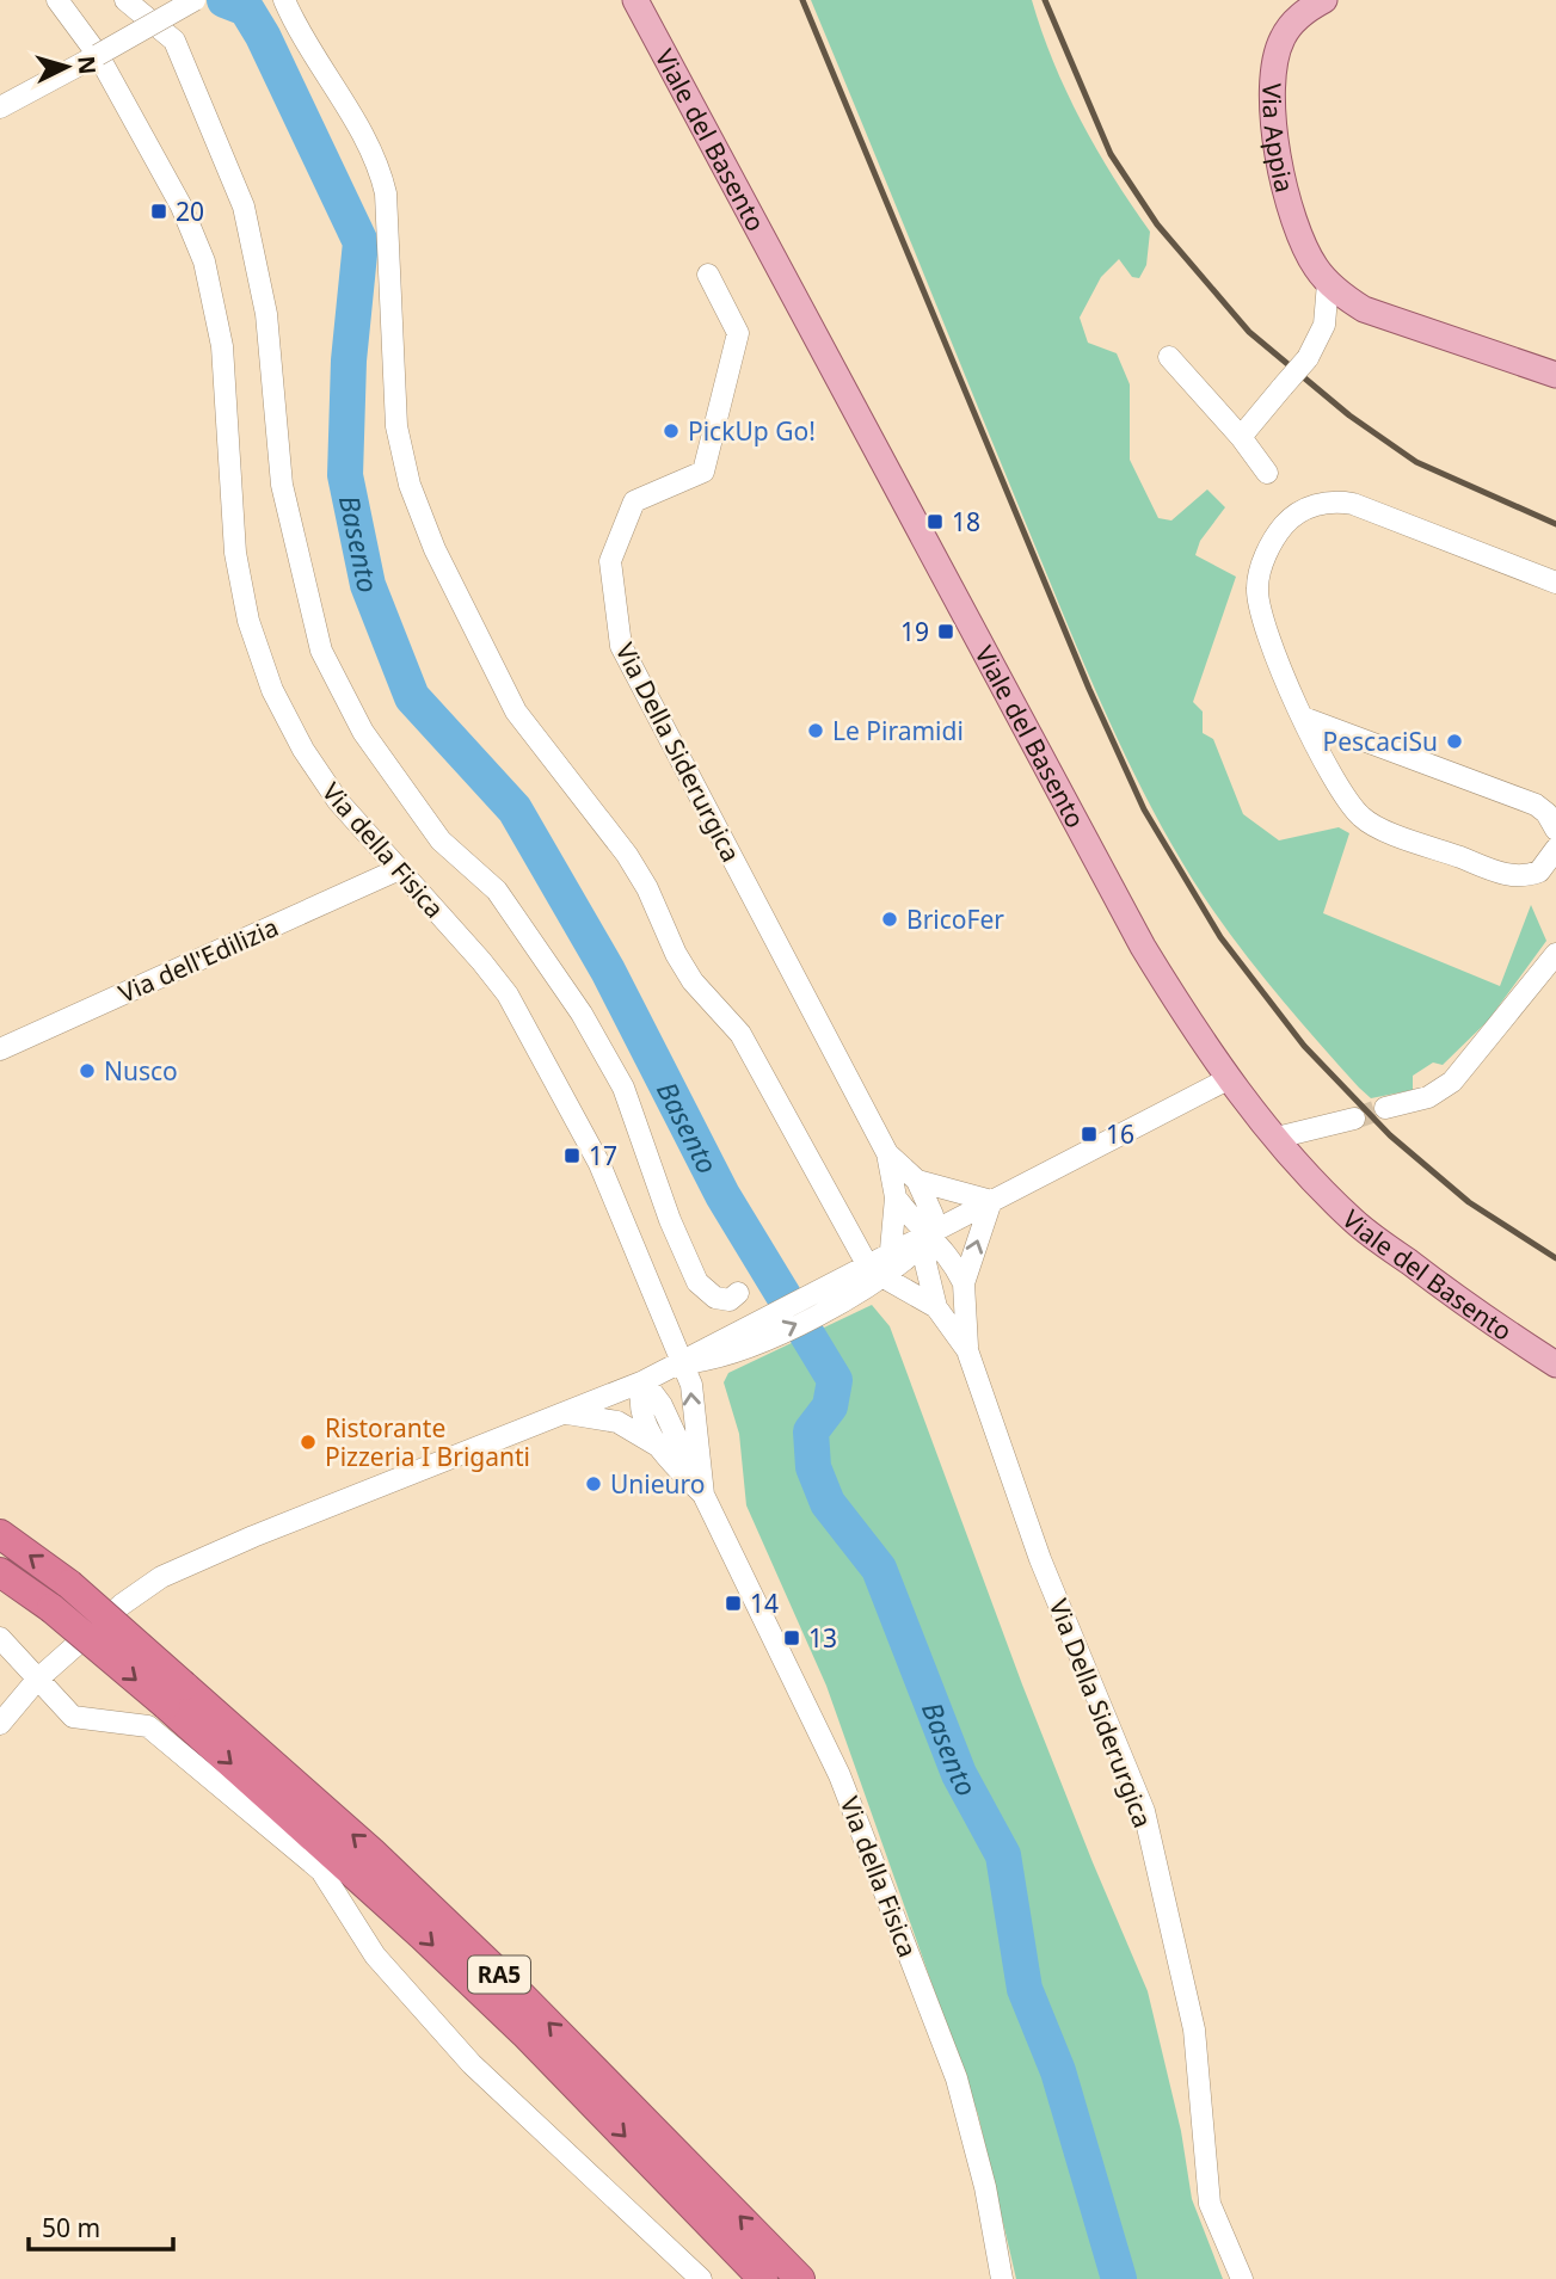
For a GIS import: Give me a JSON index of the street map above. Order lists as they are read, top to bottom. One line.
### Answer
{"streets":{"highway":["RA5"],"main road":["Via Appia","Viale del Basento"],"street":["Via Della Siderurgica","Via della Fisica","Via dell'Edilizia"]},"crossings":[["Via della Fisica","Via dell'Edilizia"]],"water":["Basento"],"places":{"transit":["20","18","19","16","17","14","13"],"other":["PickUp Go!","Le Piramidi","PescaciSu","BricoFer","Nusco","Ristorante Pizzeria I Briganti","Unieuro"]},"scale_bar":"50 m","north":"right"}
